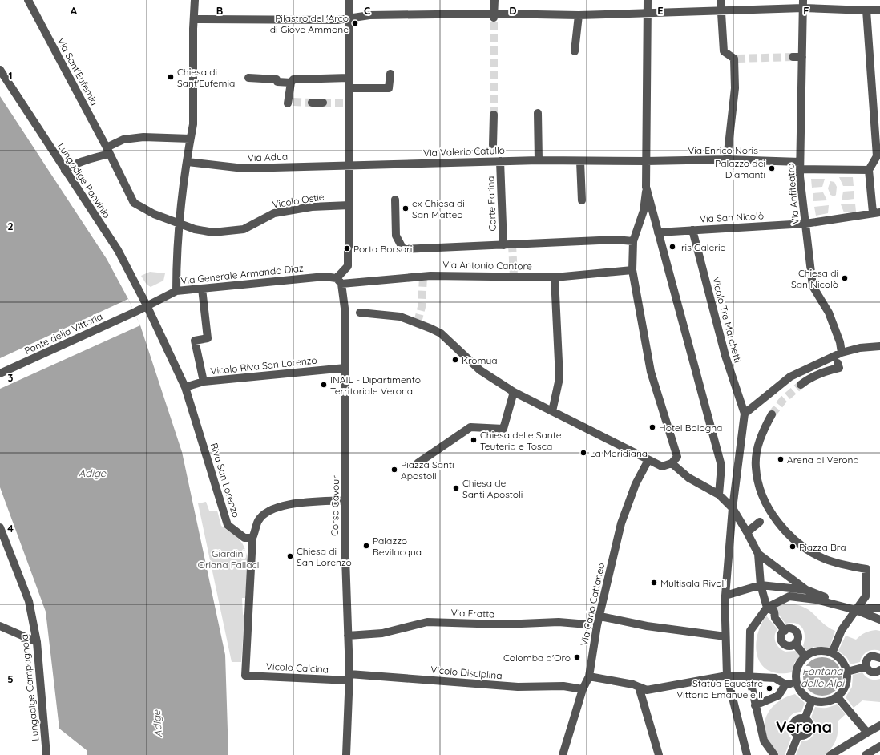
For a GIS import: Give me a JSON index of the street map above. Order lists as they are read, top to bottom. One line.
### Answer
{"streets":{"street":["Via Sant'Eufemia","Via Enrico Noris","Via Valerio Catullo","Via Adua","Lungadige Panvinio","Via Anfiteatro","Vicolo Ostie","Corte Farina","Via San Nicolò","Via Antonio Cantore","Via Generale Armando Diaz","Vicolo Tre Marchetti","Ponte della Vittoria","Vicolo Riva San Lorenzo","Riva San Lorenzo","Corso Cavour","Via Carlo Cattaneo","Via Fratta","Vicolo Calcina","Vicolo Disciplina","Lungadige Campagnola"]},"crossings":[["Via Sant'Eufemia","Vicolo Ostie"],["Via Enrico Noris","Via Valerio Catullo"],["Via Enrico Noris","Via Anfiteatro"],["Via Valerio Catullo","Via Adua"],["Via Valerio Catullo","Corte Farina"],["Lungadige Panvinio","Via Generale Armando Diaz"],["Lungadige Panvinio","Riva San Lorenzo"],["Via Anfiteatro","Via San Nicolò"],["Via San Nicolò","Vicolo Tre Marchetti"],["Via Antonio Cantore","Via Generale Armando Diaz"],["Via Antonio Cantore","Corso Cavour"],["Via Generale Armando Diaz","Ponte della Vittoria"],["Via Generale Armando Diaz","Riva San Lorenzo"],["Via Generale Armando Diaz","Corso Cavour"],["Vicolo Riva San Lorenzo","Riva San Lorenzo"],["Vicolo Riva San Lorenzo","Corso Cavour"],["Riva San Lorenzo","Vicolo Calcina"],["Corso Cavour","Via Fratta"],["Corso Cavour","Vicolo Calcina"],["Corso Cavour","Vicolo Disciplina"],["Via Carlo Cattaneo","Via Fratta"],["Via Carlo Cattaneo","Vicolo Disciplina"],["Vicolo Calcina","Vicolo Disciplina"]],"districts":["Verona"],"water":["Adige","Fontana delle Alpi"],"parks":["Giardini Oriana Fallaci"],"places":["Pilastro dell'Arco di Giove Ammone","Chiesa di Sant'Eufemia","Palazzo dei Diamanti","ex Chiesa di San Matteo","Iris Galerie","Porta Borsari","Chiesa di San Nicolò","Kromya","INAIL - Dipartimento Territoriale Verona","Hotel Bologna","Chiesa delle Sante Teuteria e Tosca","La Meridiana","Arena di Verona","Piazza Santi Apostoli","Chiesa dei Santi Apostoli","Palazzo Bevilacqua","Piazza Bra","Chiesa di San Lorenzo","Multisala Rivoli","Colomba d'Oro","Statua Equestre Vittorio Emanuele II"],"grid":{"columns":["A","B","C","D","E","F"],"rows":["1","2","3","4","5"]}}
